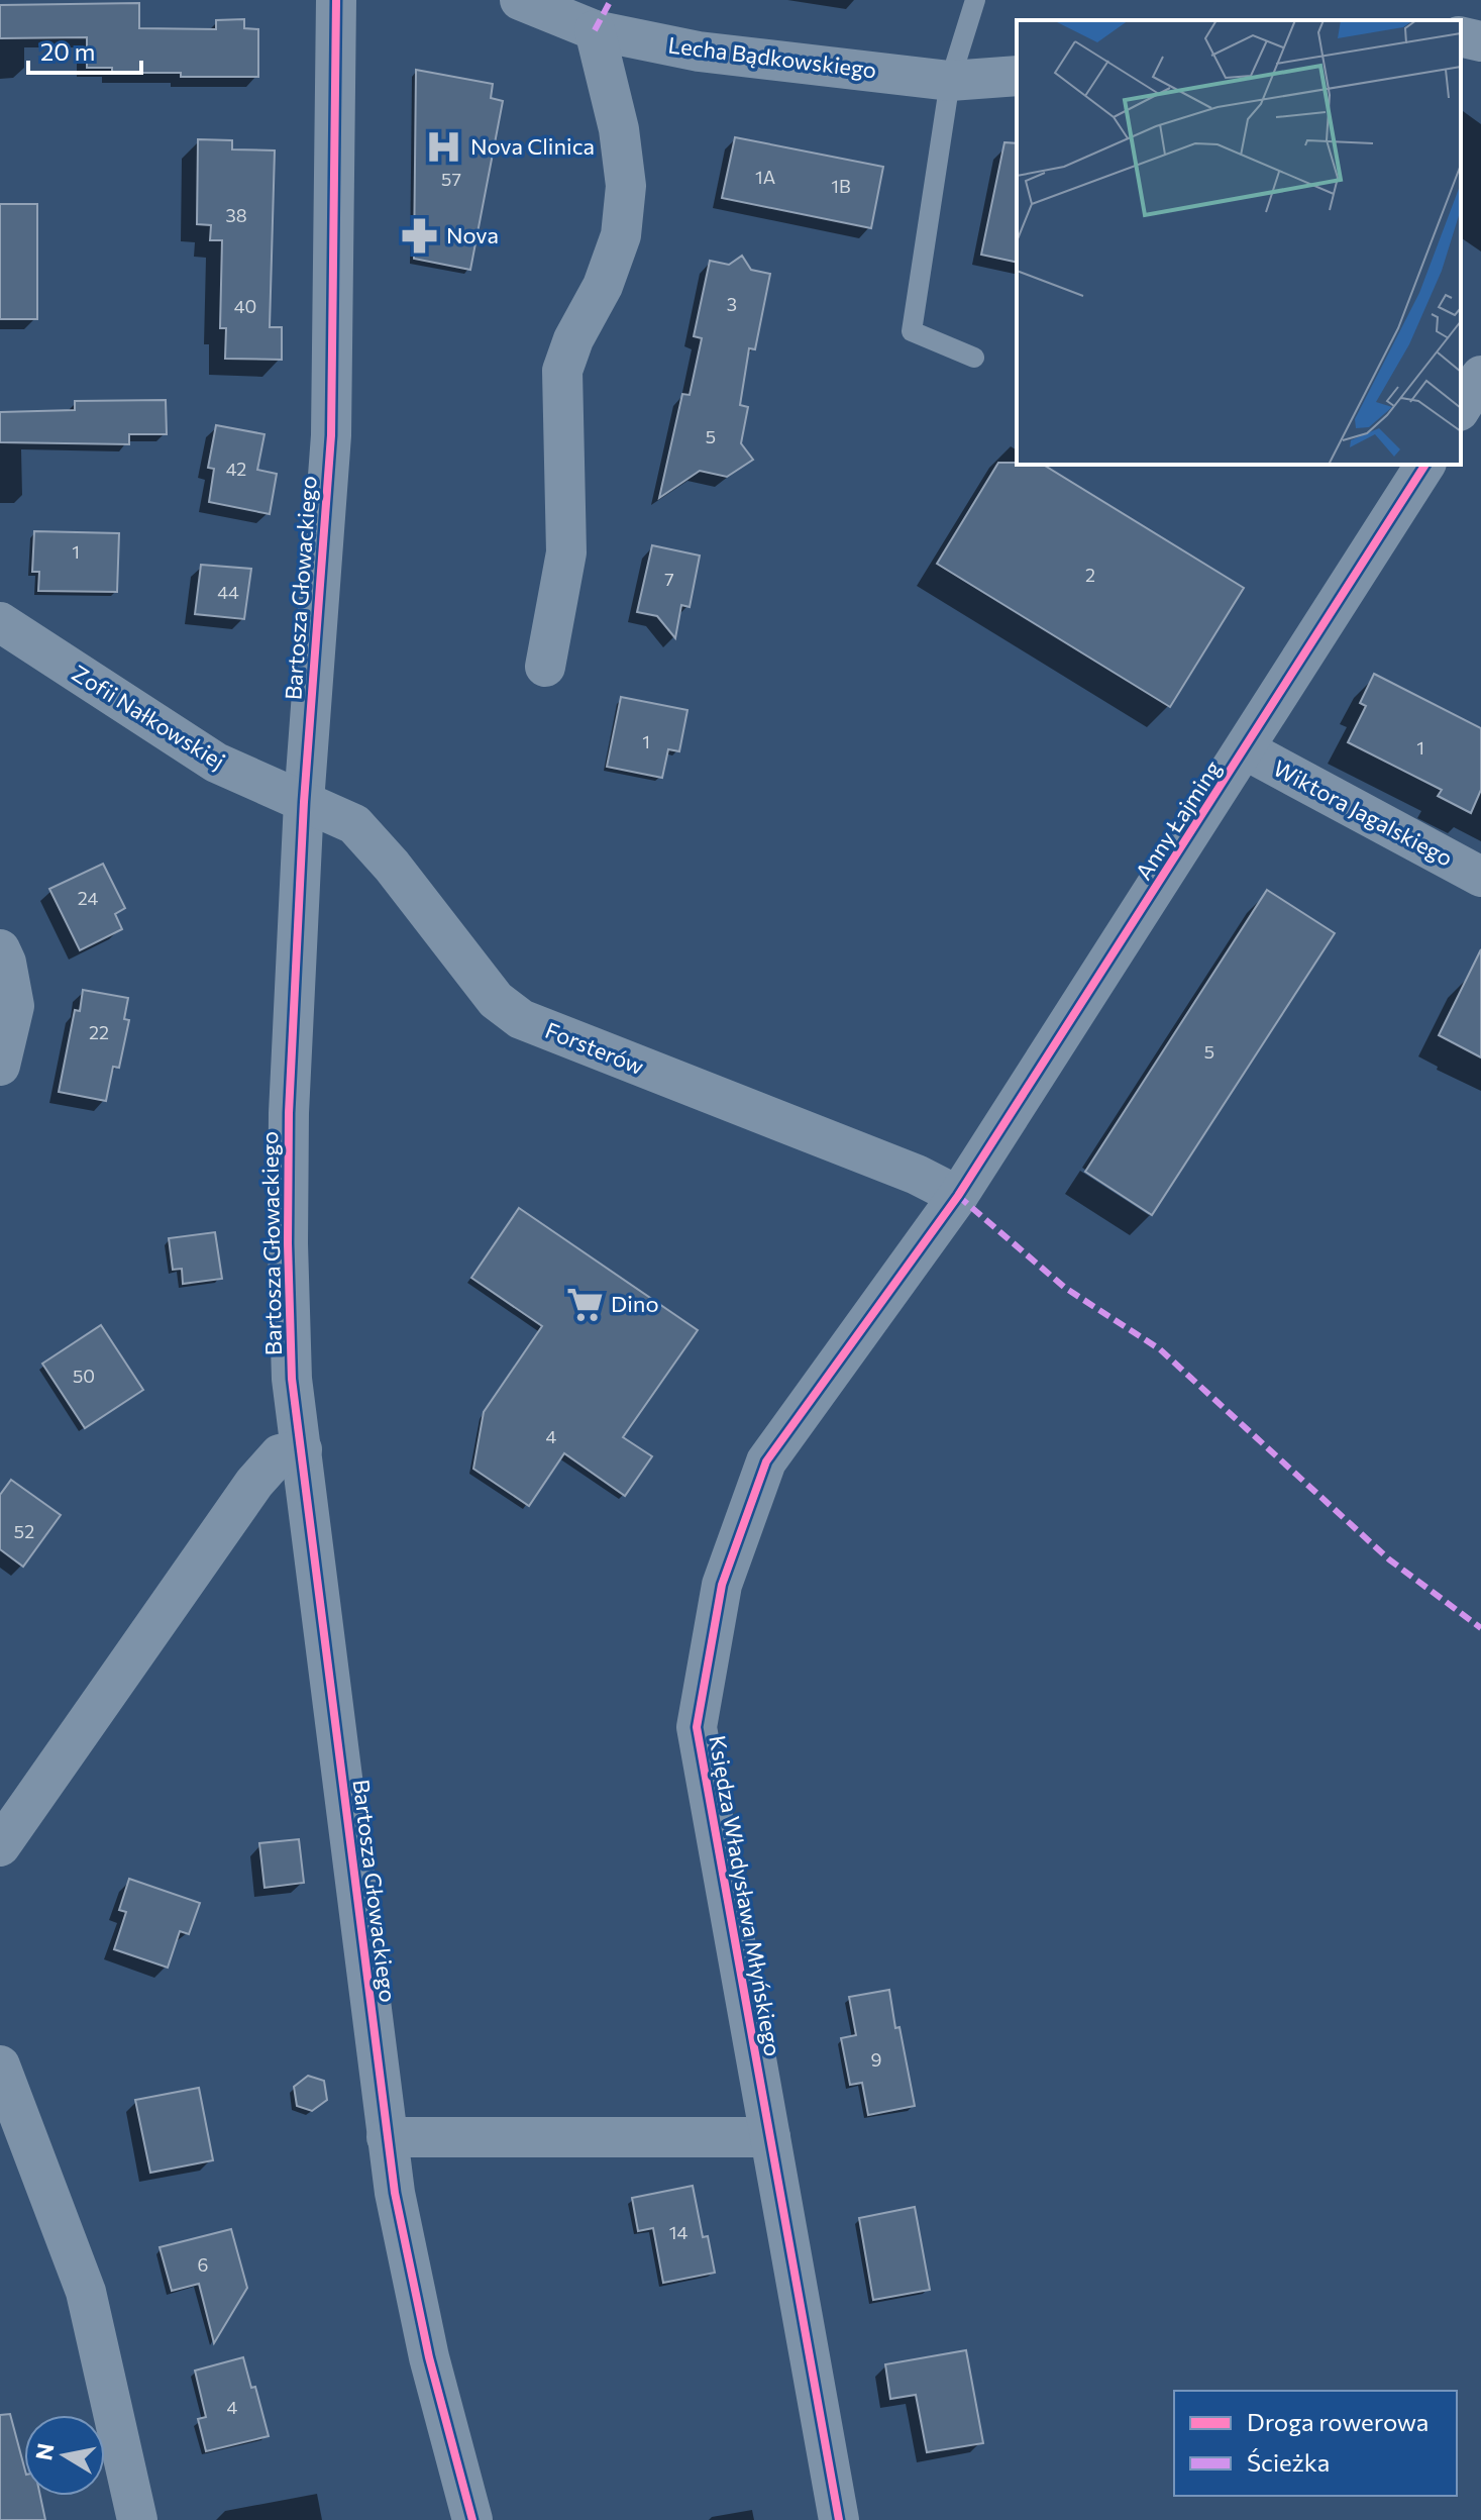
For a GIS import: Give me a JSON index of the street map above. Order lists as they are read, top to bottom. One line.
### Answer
{"streets":{"street":["Lecha Bądkowskiego","Bartosza Głowackiego","Zofii Nałkowskiej","Wiktora Jagalskiego","Anny Łajming","Forsterów","Księdza Władysława Młyńskiego"]},"crossings":[["Bartosza Głowackiego","Zofii Nałkowskiej"],["Bartosza Głowackiego","Forsterów"],["Zofii Nałkowskiej","Forsterów"],["Wiktora Jagalskiego","Anny Łajming"],["Anny Łajming","Forsterów"],["Anny Łajming","Księdza Władysława Młyńskiego"],["Forsterów","Księdza Władysława Młyńskiego"]],"places":{"hospital":["Nova Clinica"],"pharmacy":["Nova"],"supermarket":["Dino"]},"house_numbers":["1A","57","1B","38","3","40","5","42","1","2","7","44","1","1","24","22","5","50","4","52","9","14","6","4"],"legend":["Droga rowerowa","Ścieżka"],"scale_bar":"20 m","north":"left"}
